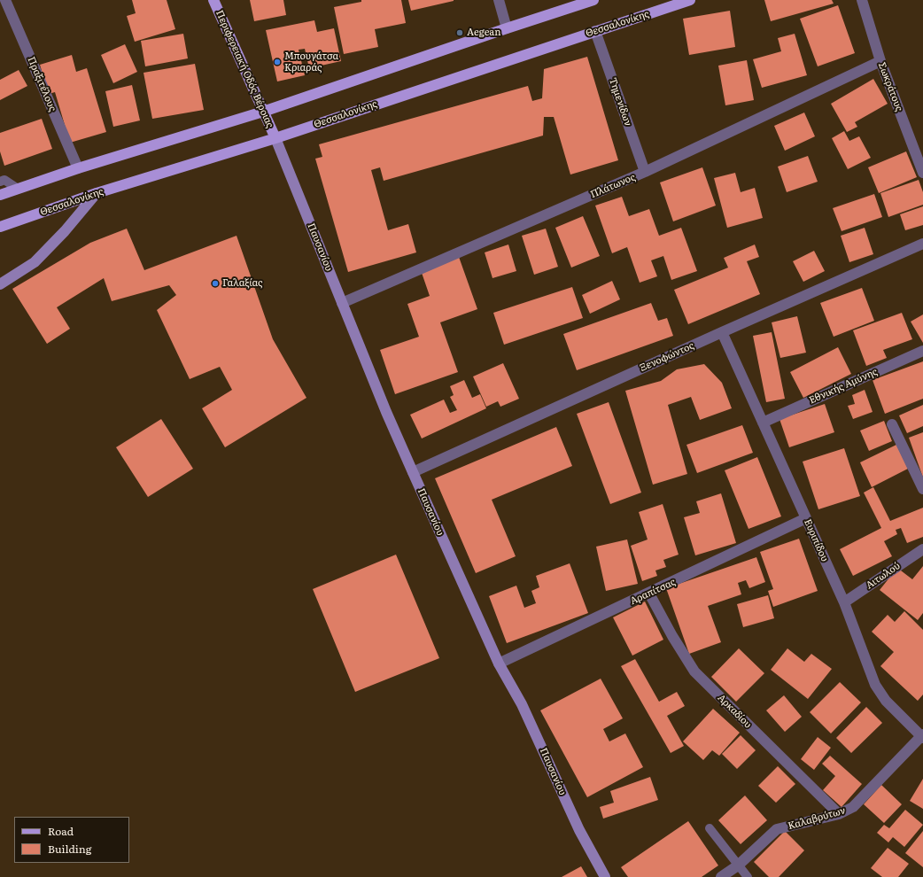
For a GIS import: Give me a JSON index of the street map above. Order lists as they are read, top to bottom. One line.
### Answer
{"streets":{"main road":["Θεσσαλονίκης","Περιφερειακή Οδός Βέροιας","Παυσανίου"],"street":["Πραξιτέλους","Σωκράτους","Τημενίδων","Πλάτωνος","Ξενοφώντος","Εθνικής Αμύνης","Ευριπίδου","Αιτωλού","Αραπίτσας","Αρκαδίου","Καλαβρύτων"]},"crossings":[["Θεσσαλονίκης","Περιφερειακή Οδός Βέροιας"],["Θεσσαλονίκης","Τημενίδων"],["Θεσσαλονίκης","Παυσανίου"],["Περιφερειακή Οδός Βέροιας","Παυσανίου"],["Σωκράτους","Πλάτωνος"],["Τημενίδων","Πλάτωνος"],["Πλάτωνος","Παυσανίου"],["Παυσανίου","Ξενοφώντος"],["Παυσανίου","Αραπίτσας"],["Ξενοφώντος","Ευριπίδου"],["Εθνικής Αμύνης","Ευριπίδου"],["Ευριπίδου","Αιτωλού"],["Ευριπίδου","Αραπίτσας"],["Ευριπίδου","Καλαβρύτων"],["Αραπίτσας","Αρκαδίου"],["Αρκαδίου","Καλαβρύτων"]],"places":["Aegean","Μπουγάτσα Κριαράς","Γαλαξίας"],"legend":["Road","Building"]}
